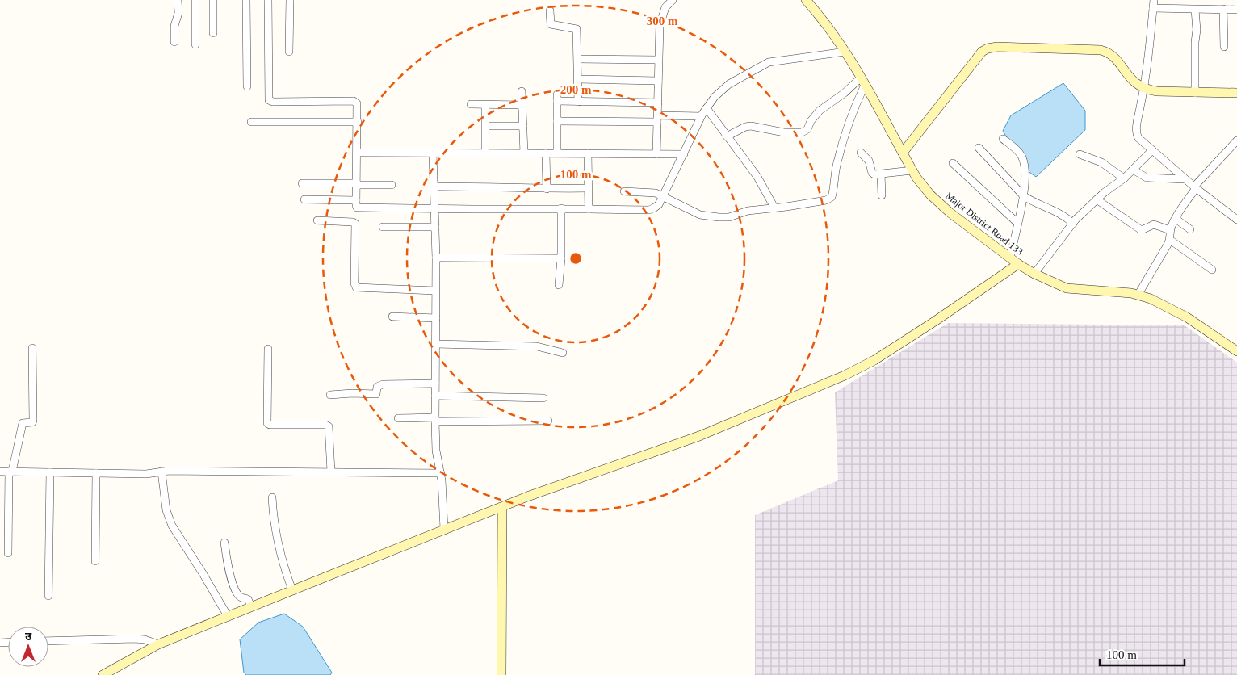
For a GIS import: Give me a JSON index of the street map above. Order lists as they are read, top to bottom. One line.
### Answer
{"streets":{"street":["Major District Road 133"]},"scale_bar":"100 m","north":"top","rings":["300 m","200 m","100 m"]}
